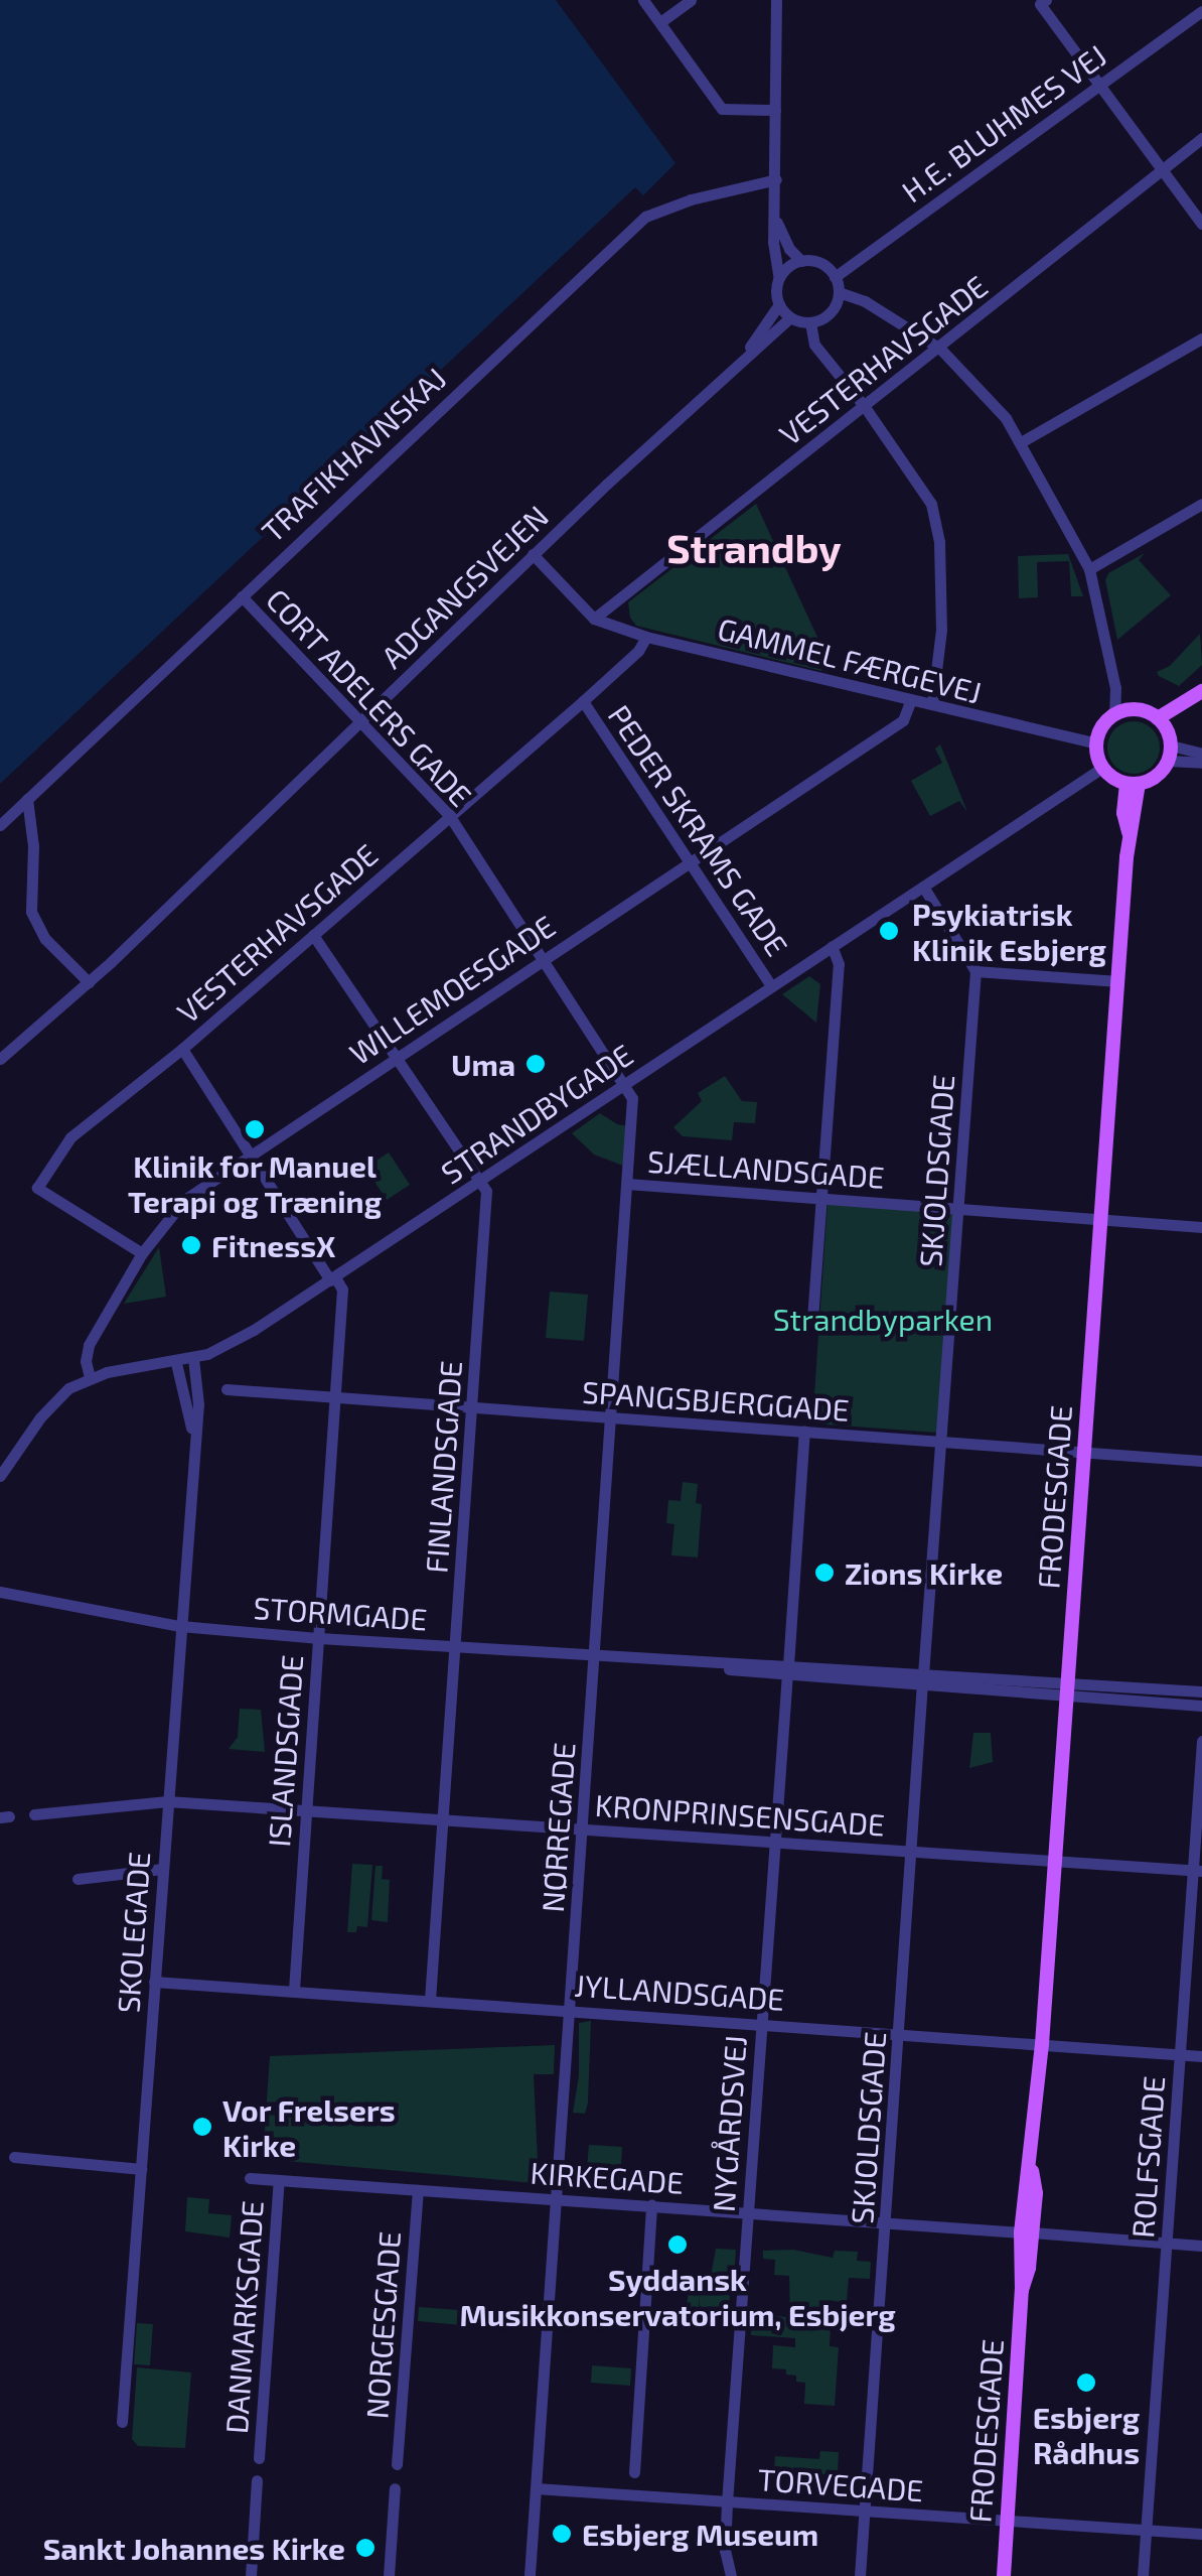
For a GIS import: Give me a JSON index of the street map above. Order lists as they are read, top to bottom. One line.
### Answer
{"streets":{"main road":["FRODESGADE"],"street":["H.E. BLUHMES VEJ","VESTERHAVSGADE","TRAFIKHAVNSKAJ","ADGANGSVEJEN","GAMMEL FÆRGEVEJ","CORT ADELERS GADE","PEDER SKRAMS GADE","WILLEMOESGADE","STRANDBYGADE","SJÆLLANDSGADE","SKJOLDSGADE","SPANGSBJERGGADE","FINLANDSGADE","STORMGADE","ISLANDSGADE","KRONPRINSENSGADE","NØRREGADE","SKOLEGADE","JYLLANDSGADE","NYGÅRDSVEJ","ROLFSGADE","KIRKEGADE","DANMARKSGADE","NORGESGADE","TORVEGADE"]},"crossings":[["H.E. BLUHMES VEJ","ADGANGSVEJEN"],["VESTERHAVSGADE","GAMMEL FÆRGEVEJ"],["VESTERHAVSGADE","CORT ADELERS GADE"],["VESTERHAVSGADE","PEDER SKRAMS GADE"],["VESTERHAVSGADE","WILLEMOESGADE"],["TRAFIKHAVNSKAJ","CORT ADELERS GADE"],["ADGANGSVEJEN","CORT ADELERS GADE"],["GAMMEL FÆRGEVEJ","WILLEMOESGADE"],["GAMMEL FÆRGEVEJ","STRANDBYGADE"],["GAMMEL FÆRGEVEJ","FRODESGADE"],["CORT ADELERS GADE","WILLEMOESGADE"],["CORT ADELERS GADE","STRANDBYGADE"],["CORT ADELERS GADE","NØRREGADE"],["PEDER SKRAMS GADE","WILLEMOESGADE"],["PEDER SKRAMS GADE","STRANDBYGADE"],["WILLEMOESGADE","STRANDBYGADE"],["STRANDBYGADE","FINLANDSGADE"],["STRANDBYGADE","FRODESGADE"],["STRANDBYGADE","ISLANDSGADE"],["STRANDBYGADE","NØRREGADE"],["STRANDBYGADE","SKOLEGADE"],["SJÆLLANDSGADE","SKJOLDSGADE"],["SJÆLLANDSGADE","FRODESGADE"],["SJÆLLANDSGADE","NØRREGADE"],["SKJOLDSGADE","SPANGSBJERGGADE"],["SKJOLDSGADE","STORMGADE"],["SKJOLDSGADE","KRONPRINSENSGADE"],["SKJOLDSGADE","JYLLANDSGADE"],["SKJOLDSGADE","KIRKEGADE"],["SKJOLDSGADE","TORVEGADE"],["SPANGSBJERGGADE","FINLANDSGADE"],["SPANGSBJERGGADE","FRODESGADE"],["SPANGSBJERGGADE","ISLANDSGADE"],["SPANGSBJERGGADE","NØRREGADE"],["SPANGSBJERGGADE","NYGÅRDSVEJ"],["FINLANDSGADE","STORMGADE"],["FINLANDSGADE","KRONPRINSENSGADE"],["FINLANDSGADE","JYLLANDSGADE"],["FRODESGADE","STORMGADE"],["FRODESGADE","KRONPRINSENSGADE"],["FRODESGADE","JYLLANDSGADE"],["FRODESGADE","KIRKEGADE"],["FRODESGADE","TORVEGADE"],["STORMGADE","ISLANDSGADE"],["STORMGADE","NØRREGADE"],["STORMGADE","SKOLEGADE"],["STORMGADE","NYGÅRDSVEJ"],["ISLANDSGADE","KRONPRINSENSGADE"],["ISLANDSGADE","JYLLANDSGADE"],["KRONPRINSENSGADE","NØRREGADE"],["KRONPRINSENSGADE","SKOLEGADE"],["KRONPRINSENSGADE","NYGÅRDSVEJ"],["KRONPRINSENSGADE","ROLFSGADE"],["NØRREGADE","JYLLANDSGADE"],["NØRREGADE","KIRKEGADE"],["NØRREGADE","TORVEGADE"],["SKOLEGADE","JYLLANDSGADE"],["JYLLANDSGADE","NYGÅRDSVEJ"],["JYLLANDSGADE","ROLFSGADE"],["NYGÅRDSVEJ","KIRKEGADE"],["NYGÅRDSVEJ","TORVEGADE"],["ROLFSGADE","KIRKEGADE"],["ROLFSGADE","TORVEGADE"],["KIRKEGADE","DANMARKSGADE"],["KIRKEGADE","NORGESGADE"]],"districts":["Strandby"],"parks":["Strandbyparken"],"places":["Psykiatrisk Klinik Esbjerg","Uma","Klinik for Manuel Terapi og Træning","FitnessX","Zions Kirke","Vor Frelsers Kirke","Syddansk Musikkonservatorium, Esbjerg","Esbjerg Rådhus","Esbjerg Museum","Sankt Johannes Kirke"]}
